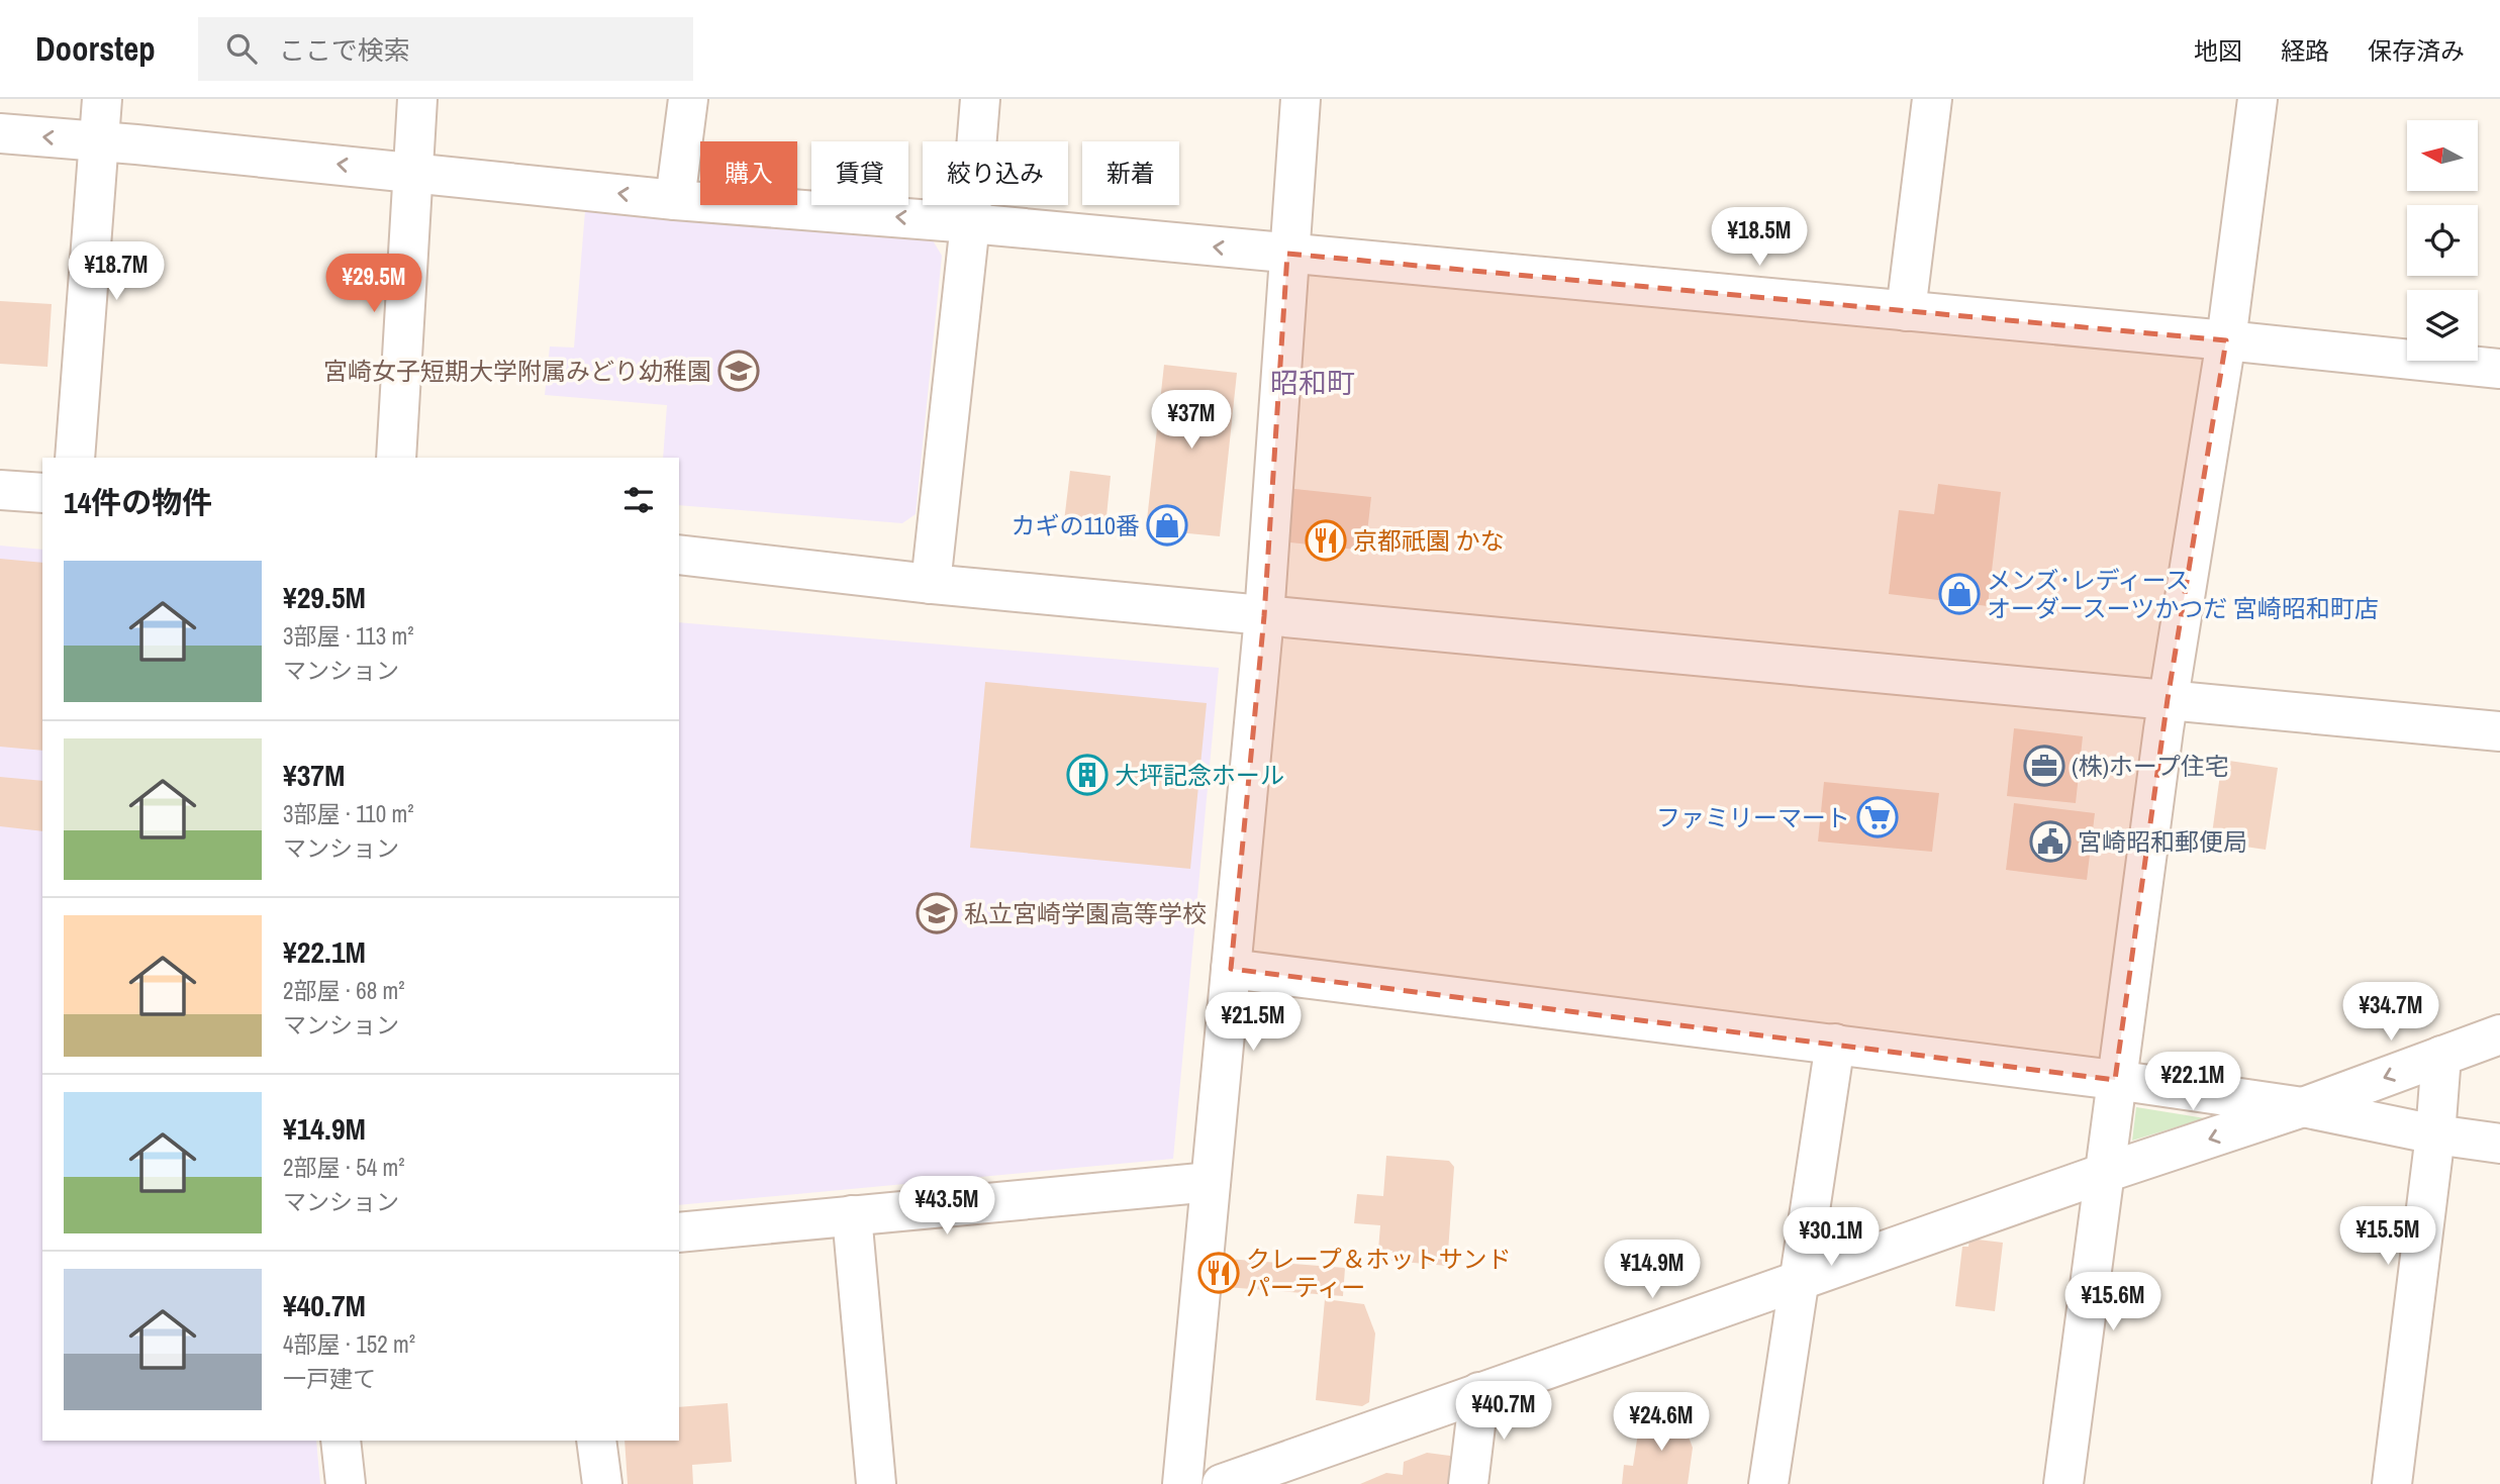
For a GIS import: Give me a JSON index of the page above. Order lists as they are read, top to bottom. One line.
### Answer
{"districts":["昭和町"],"places":{"school or university":["宮崎女子短期大学附属みどり幼稚園","私立宮崎学園高等学校"],"shop":["カギの110番","メンズ･レディース オーダースーツかつだ 宮崎昭和町店"],"restaurant":["京都祇園 かな","クレープ＆ホットサンド パーティー"],"office":["(株)ホープ住宅"],"building":["大坪記念ホール"],"supermarket":["ファミリーマート"],"public building":["宮崎昭和郵便局"]},"north":"left","page":{"header":"Doorstep","search":"ここで検索","nav":["地図","経路","保存済み"],"chip":["購入","賃貸","絞り込み","新着"],"price":["¥18.5M","¥18.7M","¥29.5M","¥37M","¥34.7M","¥21.5M","¥22.1M","¥43.5M","¥15.5M","¥30.1M","¥14.9M","¥15.6M","¥40.7M","¥24.6M"],"heading":"14件の物件","list":[{"name":"¥29.5M","note":"3部屋 · 113 m² · マンション"},{"name":"¥37M","note":"3部屋 · 110 m² · マンション"},{"name":"¥22.1M","note":"2部屋 · 68 m² · マンション"},{"name":"¥14.9M","note":"2部屋 · 54 m² · マンション"},{"name":"¥40.7M","note":"4部屋 · 152 m² · 一戸建て"}]}}
